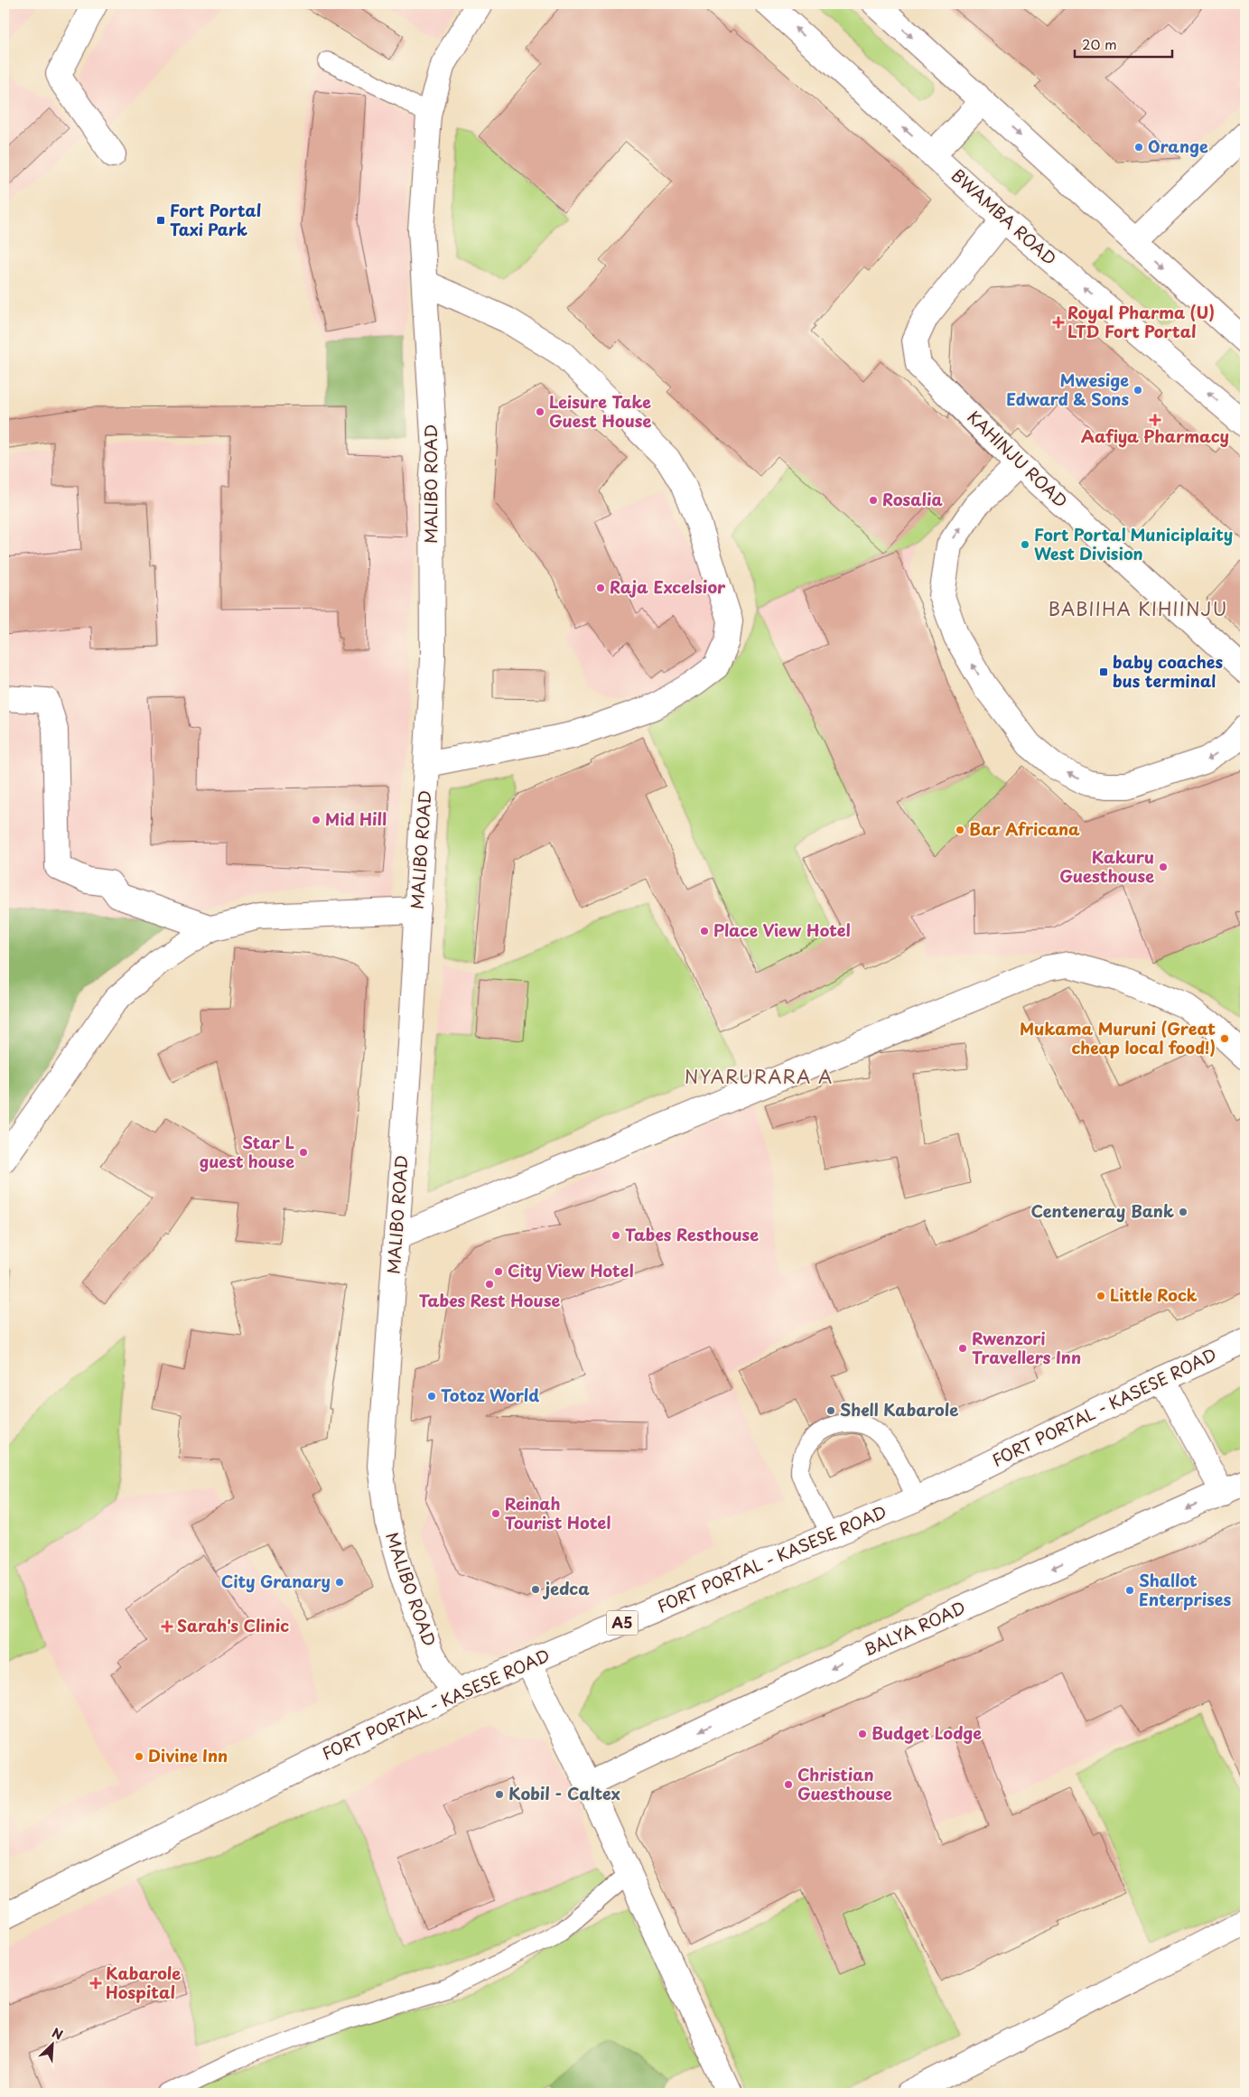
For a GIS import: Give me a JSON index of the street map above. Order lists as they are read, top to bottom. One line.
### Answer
{"streets":{"main road":["BWAMBA ROAD","KAHINJU ROAD","MALIBO ROAD","FORT PORTAL - KASESE ROAD","A5","BALYA ROAD"]},"crossings":[["BWAMBA ROAD","KAHINJU ROAD"],["MALIBO ROAD","FORT PORTAL - KASESE ROAD"]],"one_way":["BALYA ROAD"],"districts":["BABIIHA KIHIINJU","NYARURARA A"],"places":{"other":["Orange","Mwesige Edward & Sons","Leisure Take Guest House","Rosalia","Fort Portal Municiplaity West Division","Raja Excelsior","Mid Hill","Bar Africana","Kakuru Guesthouse","Place View Hotel","Mukama Muruni (Great cheap local food!)","Star L guest house","Centeneray Bank","Tabes Resthouse","City View Hotel","Tabes Rest House","Little Rock","Rwenzori Travellers Inn","Totoz World","Shell Kabarole","Reinah Tourist Hotel","City Granary","jedca","Shallot Enterprises","Budget Lodge","Divine Inn","Christian Guesthouse","Kobil - Caltex"],"transit":["Fort Portal Taxi Park","baby coaches bus terminal"],"health":["Royal Pharma (U) LTD Fort Portal","Aafiya Pharmacy","Sarah's Clinic","Kabarole Hospital"]},"scale_bar":"20 m","north":"top right"}
